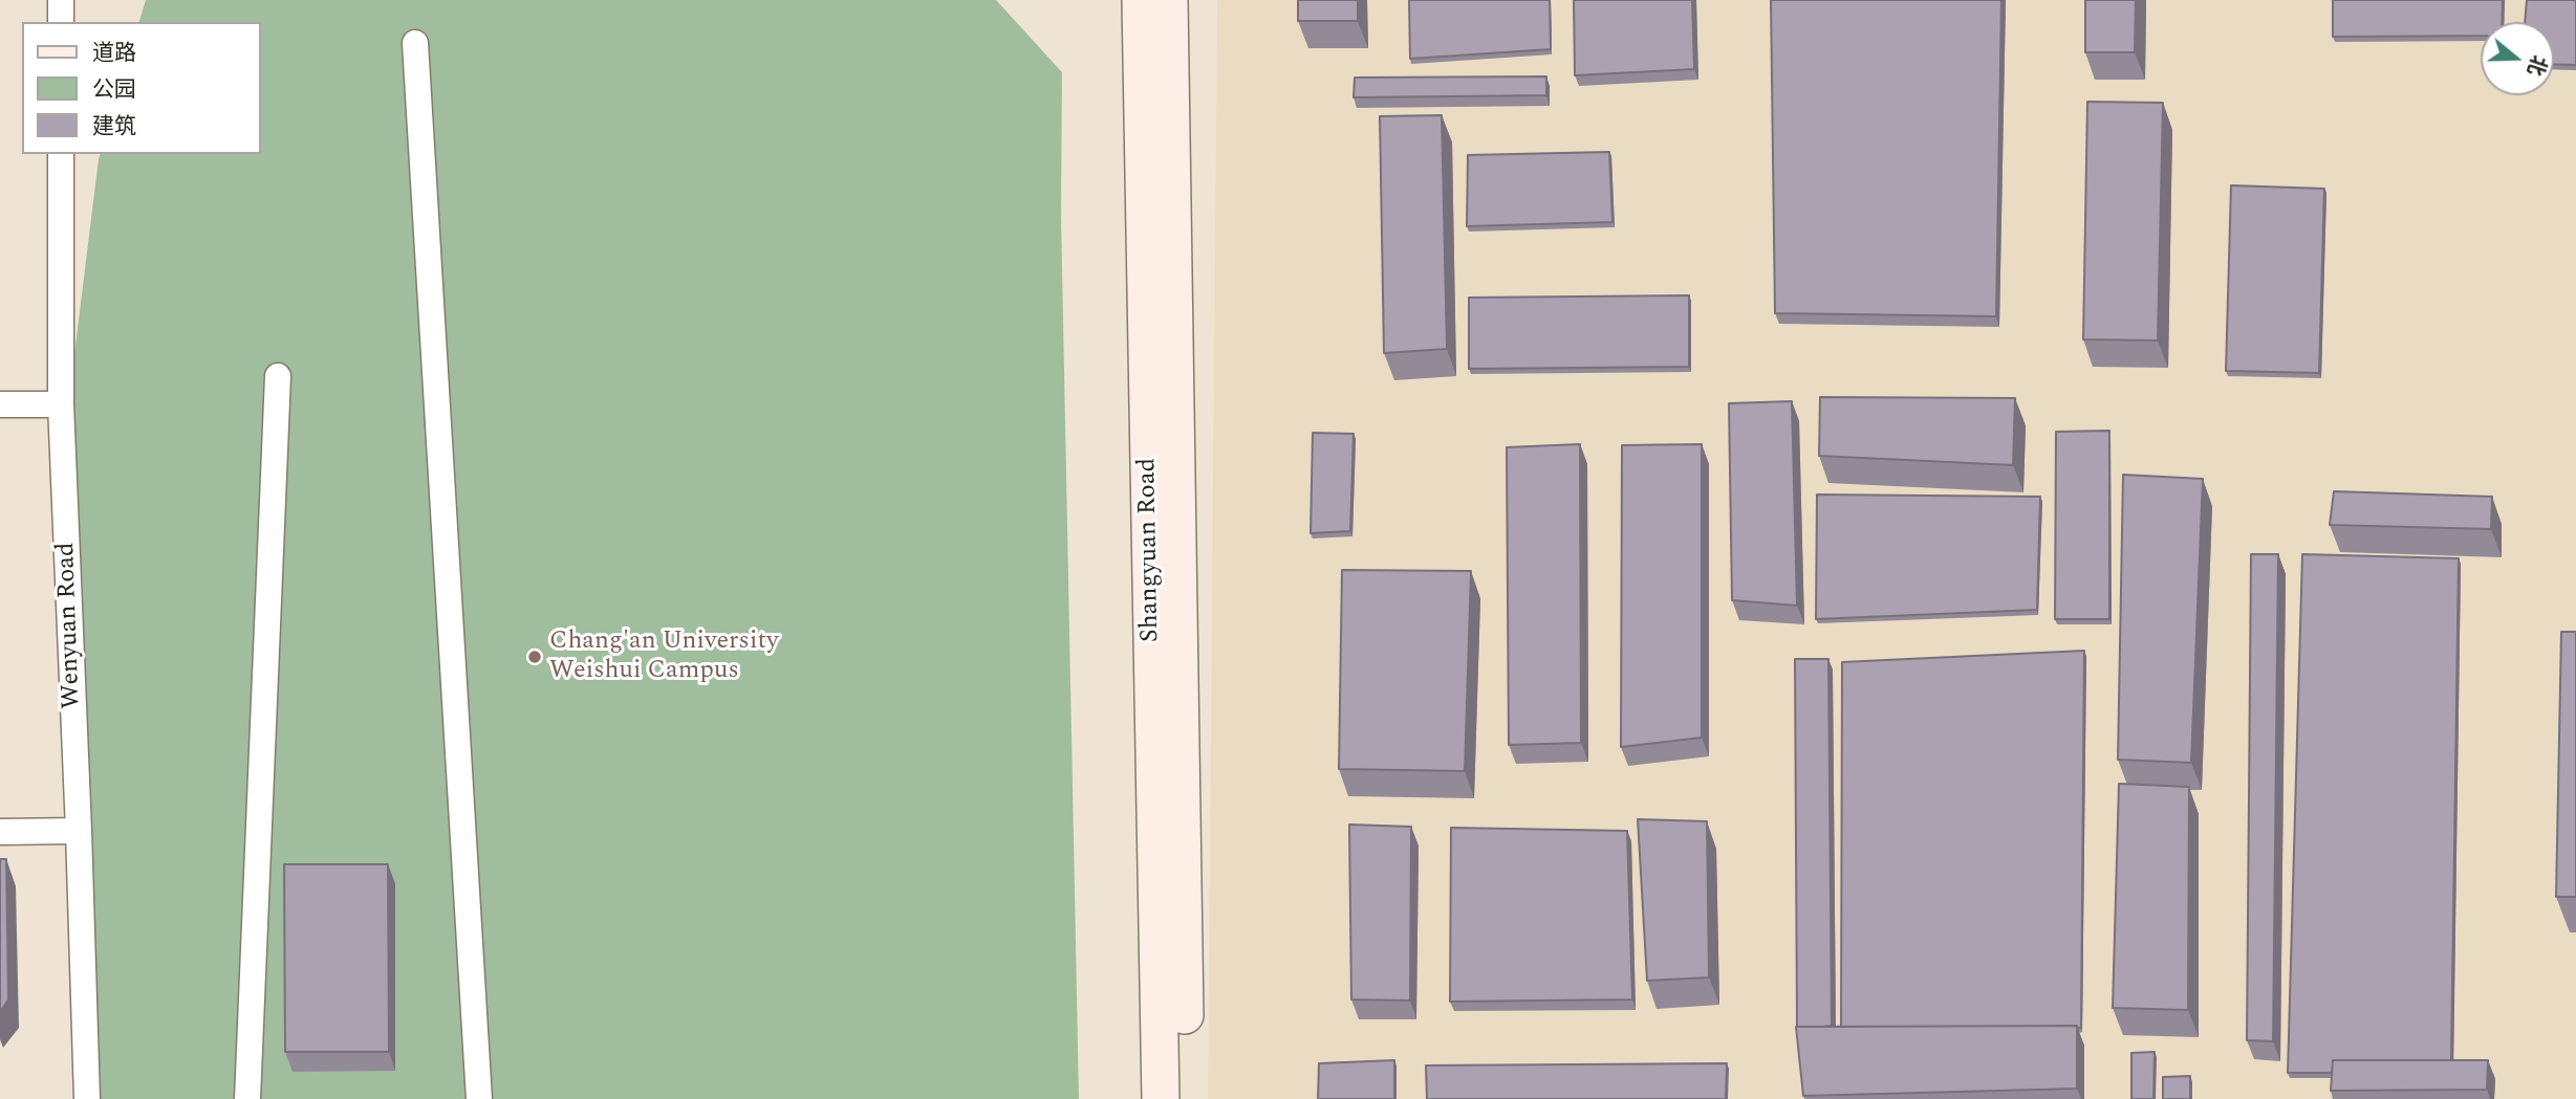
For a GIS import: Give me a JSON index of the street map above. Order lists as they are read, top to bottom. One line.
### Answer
{"streets":{"main road":["Shangyuan Road"],"street":["Wenyuan Road"]},"places":["Chang'an University Weishui Campus"],"legend":["道路","公园","建筑"],"north":"right"}
